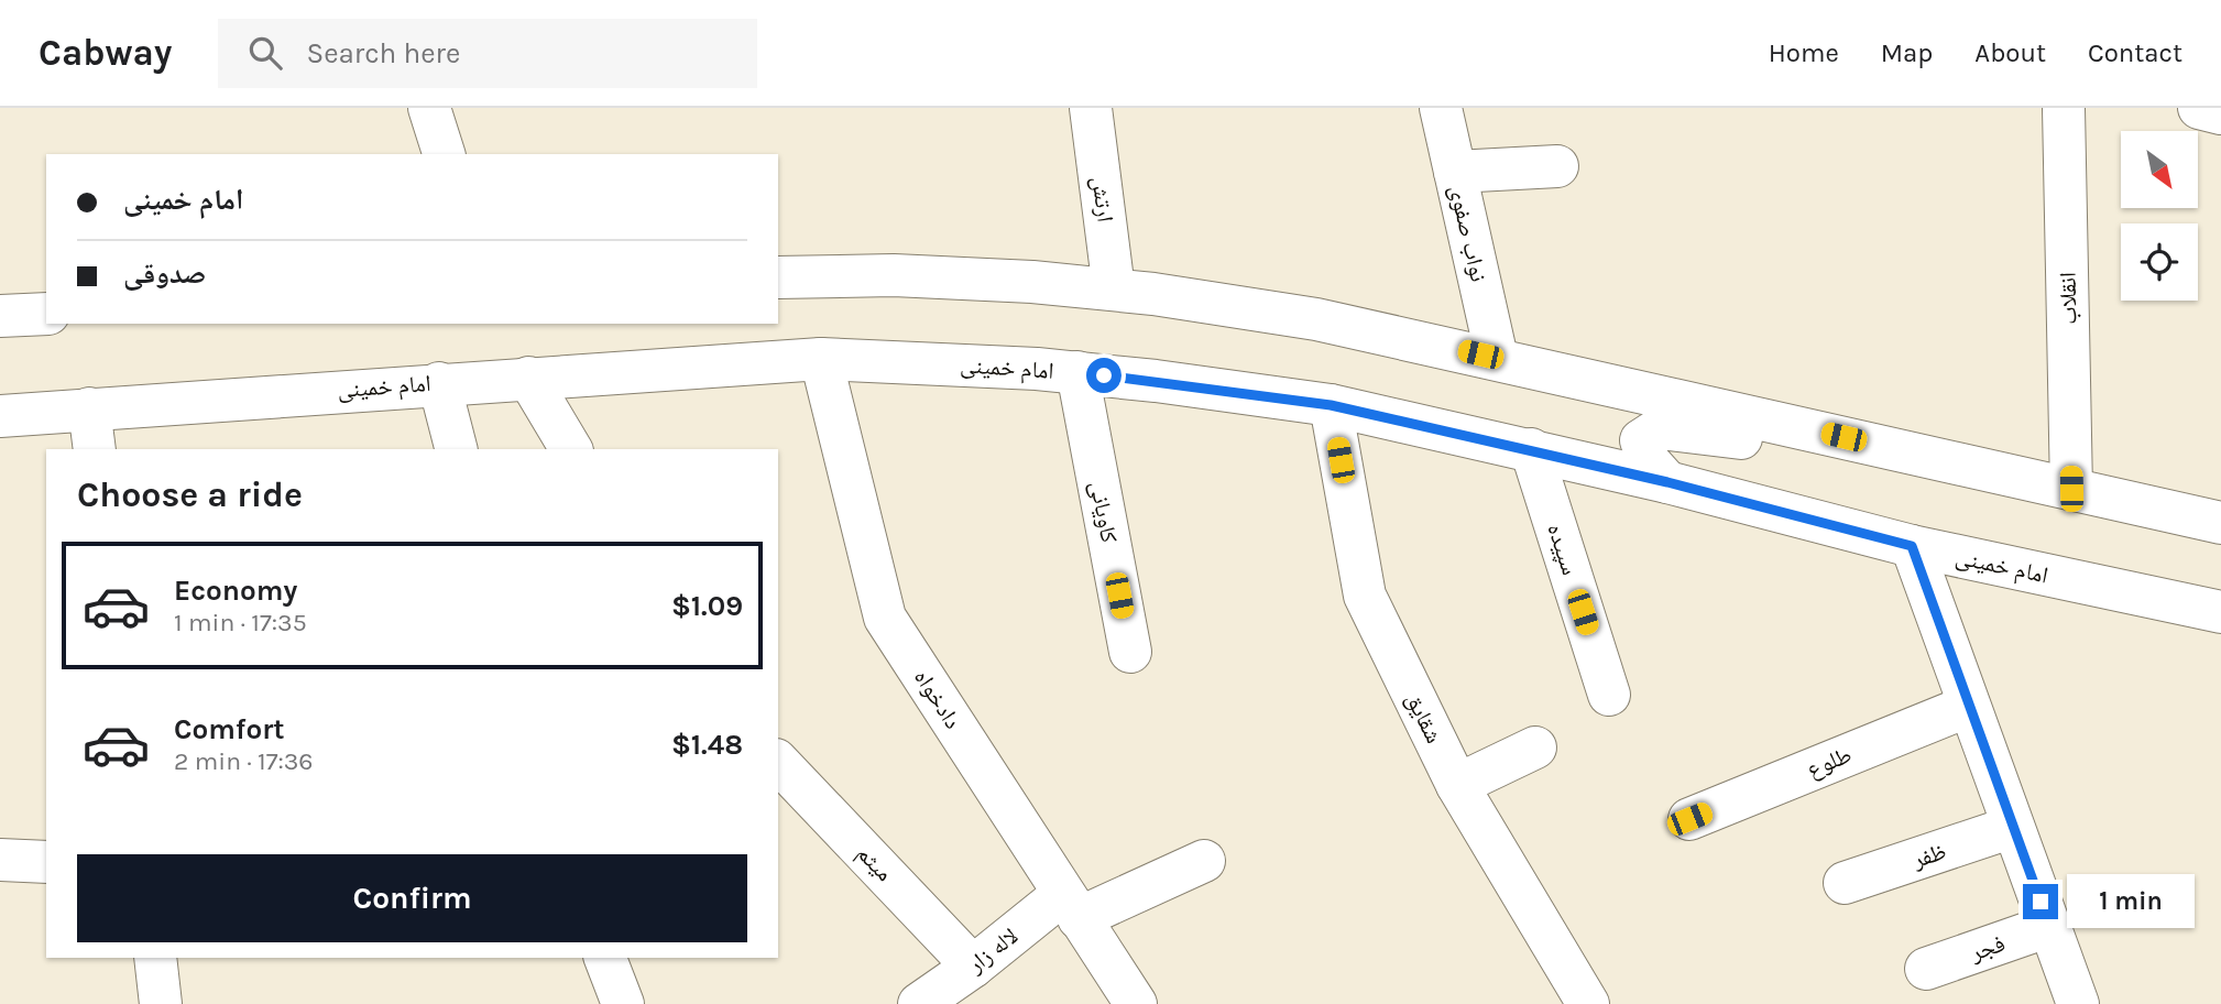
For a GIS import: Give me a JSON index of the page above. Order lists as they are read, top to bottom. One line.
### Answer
{"streets":{"main road":["ارتش","نواب صفوی","انقلاب","امام خمینی","کاویانی","سپیده","دادخواه","شقایق","طلوع","ظفر","میثم","فجر","لاله زار"]},"crossings":[["امام خمینی","کاویانی"],["امام خمینی","سپیده"],["امام خمینی","دادخواه"],["امام خمینی","شقایق"],["دادخواه","لاله زار"],["میثم","لاله زار"]],"north":"bottom right","page":{"header":"Cabway","search":"Search here","nav":["Home","Map","About","Contact"],"banner":["امام خمینی","صدوقی"],"heading":"Choose a ride","list":[{"name":"Economy","note":"1 min · 17:35","value":"$1.09"},{"name":"Comfort","note":"2 min · 17:36","value":"$1.48"}],"buttons":"Confirm","bubble":"1 min"}}
